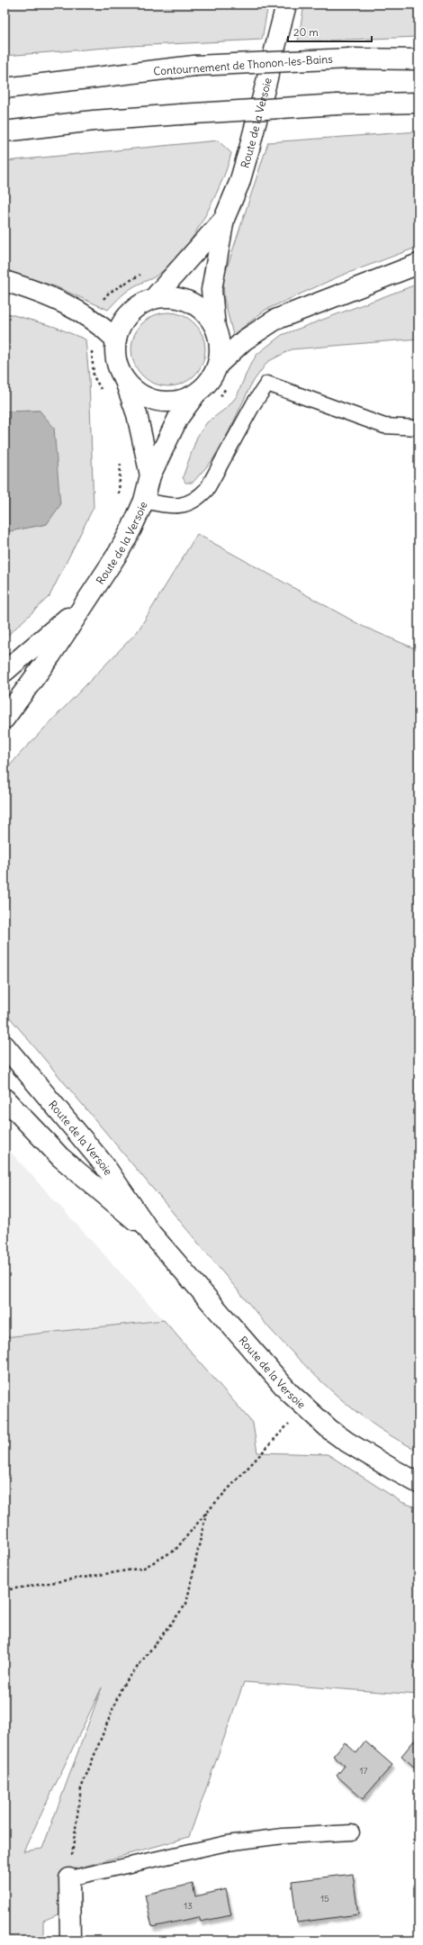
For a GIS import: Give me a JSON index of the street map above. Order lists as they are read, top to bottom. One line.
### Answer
{"streets":{"main road":["Contournement de Thonon-les-Bains","Route de la Versoie"]},"house_numbers":["17","15","13"],"scale_bar":"20 m"}
